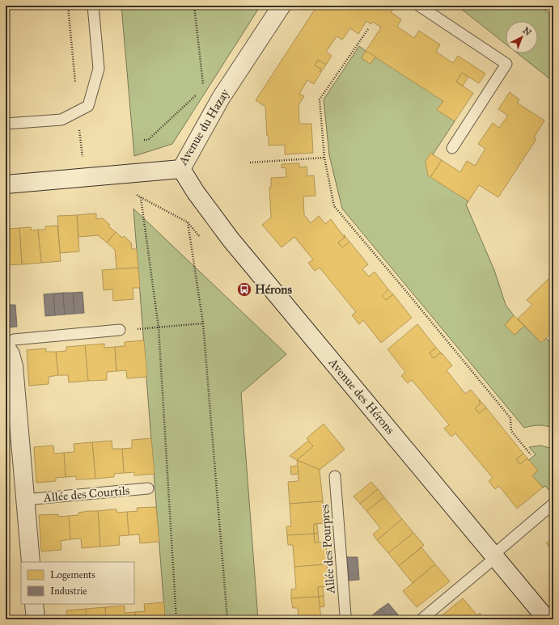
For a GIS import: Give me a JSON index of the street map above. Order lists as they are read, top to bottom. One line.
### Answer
{"streets":{"street":["Avenue du Hazay","Avenue des Hérons"],"lane":["Allée des Courtils","Allée des Pourpres"]},"crossings":[["Avenue du Hazay","Avenue des Hérons"]],"places":{"bus stop":["Hérons"]},"legend":["Logements","Industrie"],"north":"top right"}
